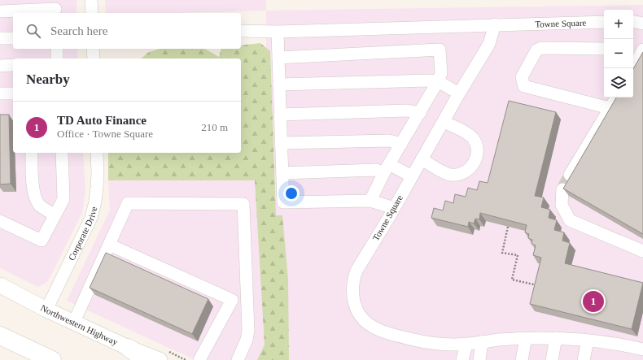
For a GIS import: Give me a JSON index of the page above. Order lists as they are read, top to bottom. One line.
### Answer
{"streets":{"main road":["Northwestern Highway"],"street":["Towne Square","Corporate Drive"]},"crossings":[["Corporate Drive","Northwestern Highway"]],"page":{"map_buttons":["+","−"],"search":"Search here","heading":"Nearby","list":[{"mark":"1","name":"TD Auto Finance","note":"Office · Towne Square","value":"210 m"}],"pins":"1"}}
